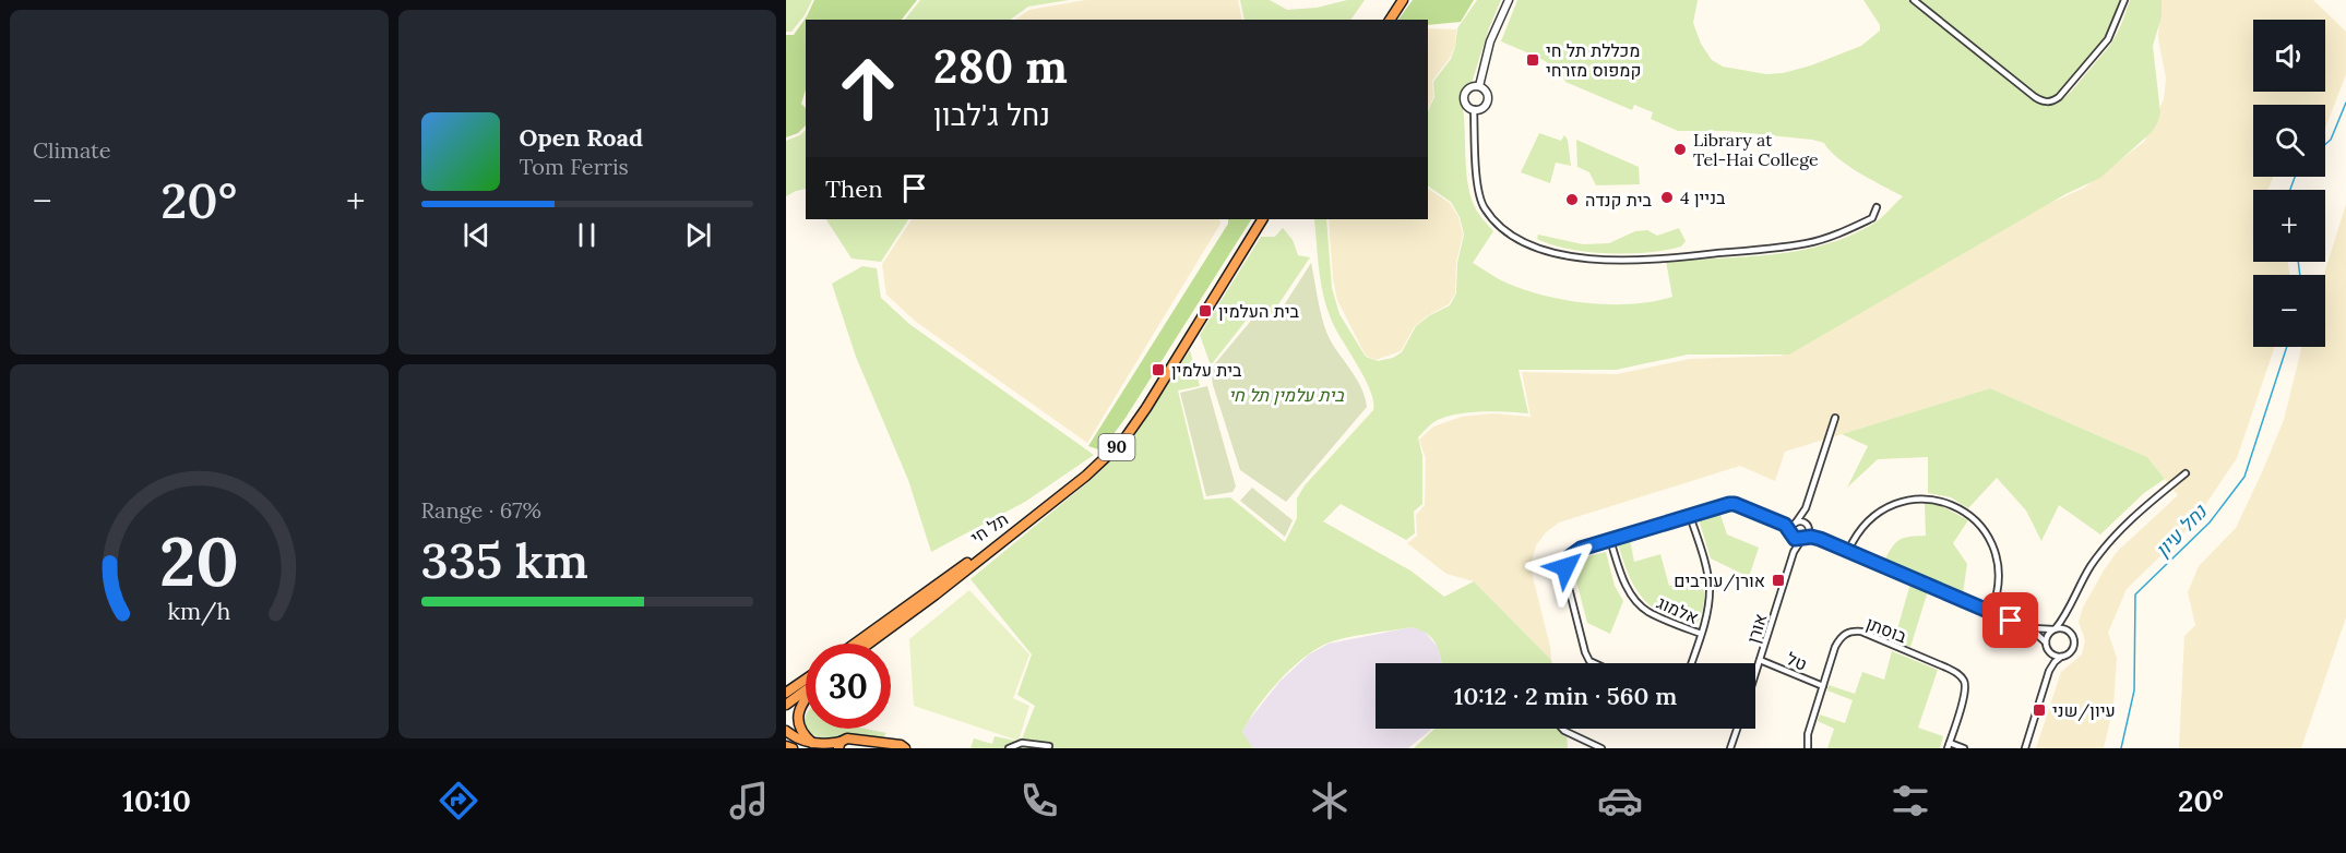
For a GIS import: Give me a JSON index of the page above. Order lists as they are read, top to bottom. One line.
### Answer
{"streets":{"highway":["90","תל חי"],"street":["אלמוג","אורן","בוסתן","טל"]},"crossings":[["90","תל חי"],["אורן","טל"],["בוסתן","טל"]],"water":["נחל עיון"],"parks":["בית עלמין תל חי"],"places":{"transit":["מכללת תל חי קמפוס מזרחי","בית העלמין","בית עלמין","אורן/עורבים","עיון/שני"],"other":["Library at Tel-Hai College","בניין 4","בית קנדה"]},"page":{"tile":["Climate",["Range · 67%","335 km"]],"map_buttons":["+","−"],"turn":["280 m","נחל ג'לבון"],"song":["Open Road","Tom Ferris"],"then":"Then","heat":["−","20°","+"],"limit":"30","trip":"10:12 · 2 min · 560 m","tabs":["10:10","20°"],"gauge":["20","km/h"]}}
